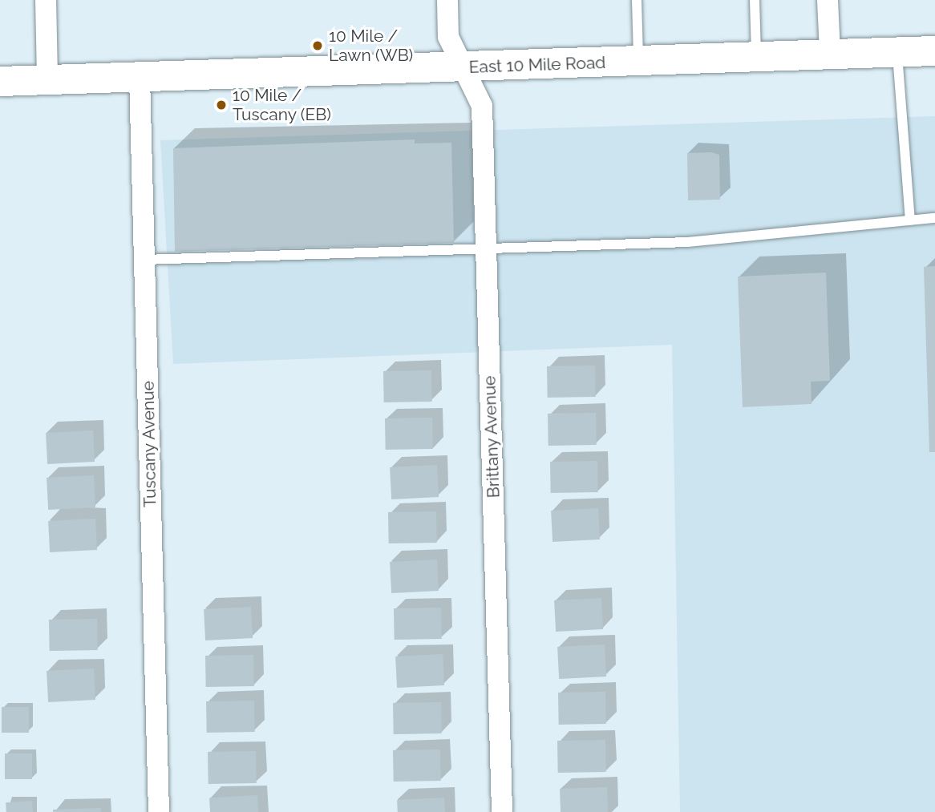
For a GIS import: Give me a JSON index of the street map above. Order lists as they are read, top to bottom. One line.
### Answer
{"streets":{"main road":["East 10 Mile Road"],"street":["Brittany Avenue","Tuscany Avenue"]},"crossings":[["East 10 Mile Road","Brittany Avenue"],["East 10 Mile Road","Tuscany Avenue"]],"places":["10 Mile / Lawn (WB)","10 Mile / Tuscany (EB)"]}
